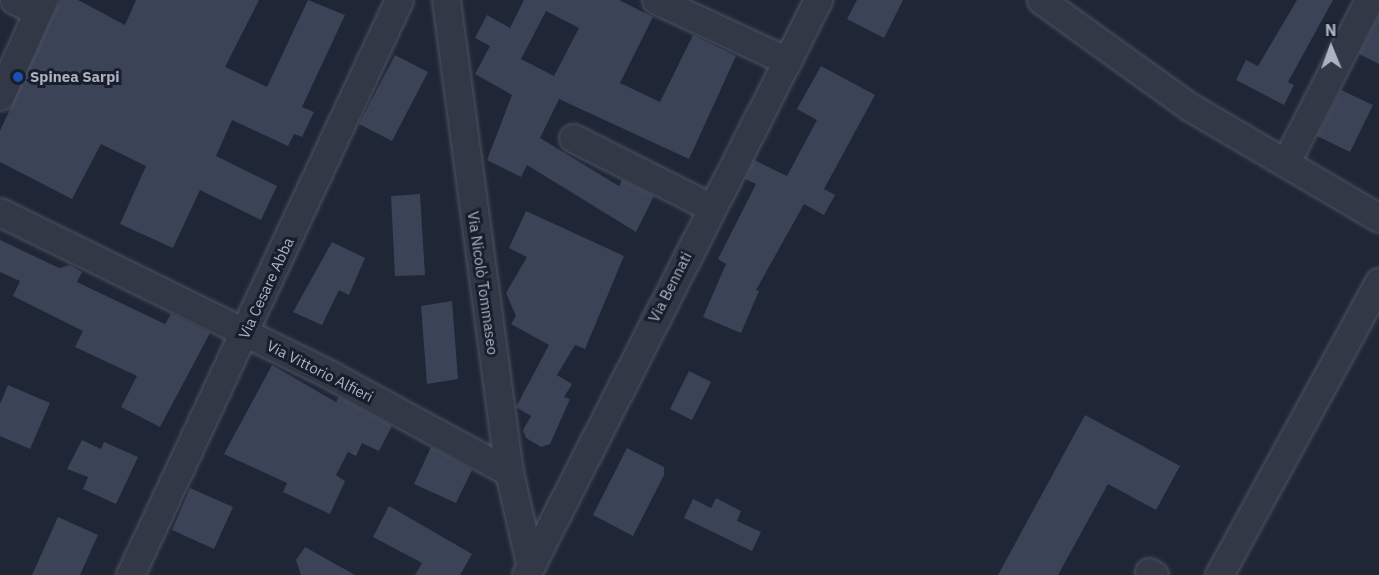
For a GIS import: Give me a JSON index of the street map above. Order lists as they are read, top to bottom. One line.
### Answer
{"streets":{"street":["Via Nicolò Tommaseo","Via Bennati","Via Cesare Abba","Via Vittorio Alfieri"]},"crossings":[["Via Nicolò Tommaseo","Via Bennati"],["Via Nicolò Tommaseo","Via Vittorio Alfieri"],["Via Cesare Abba","Via Vittorio Alfieri"]],"places":["Spinea Sarpi"],"north":"top"}
